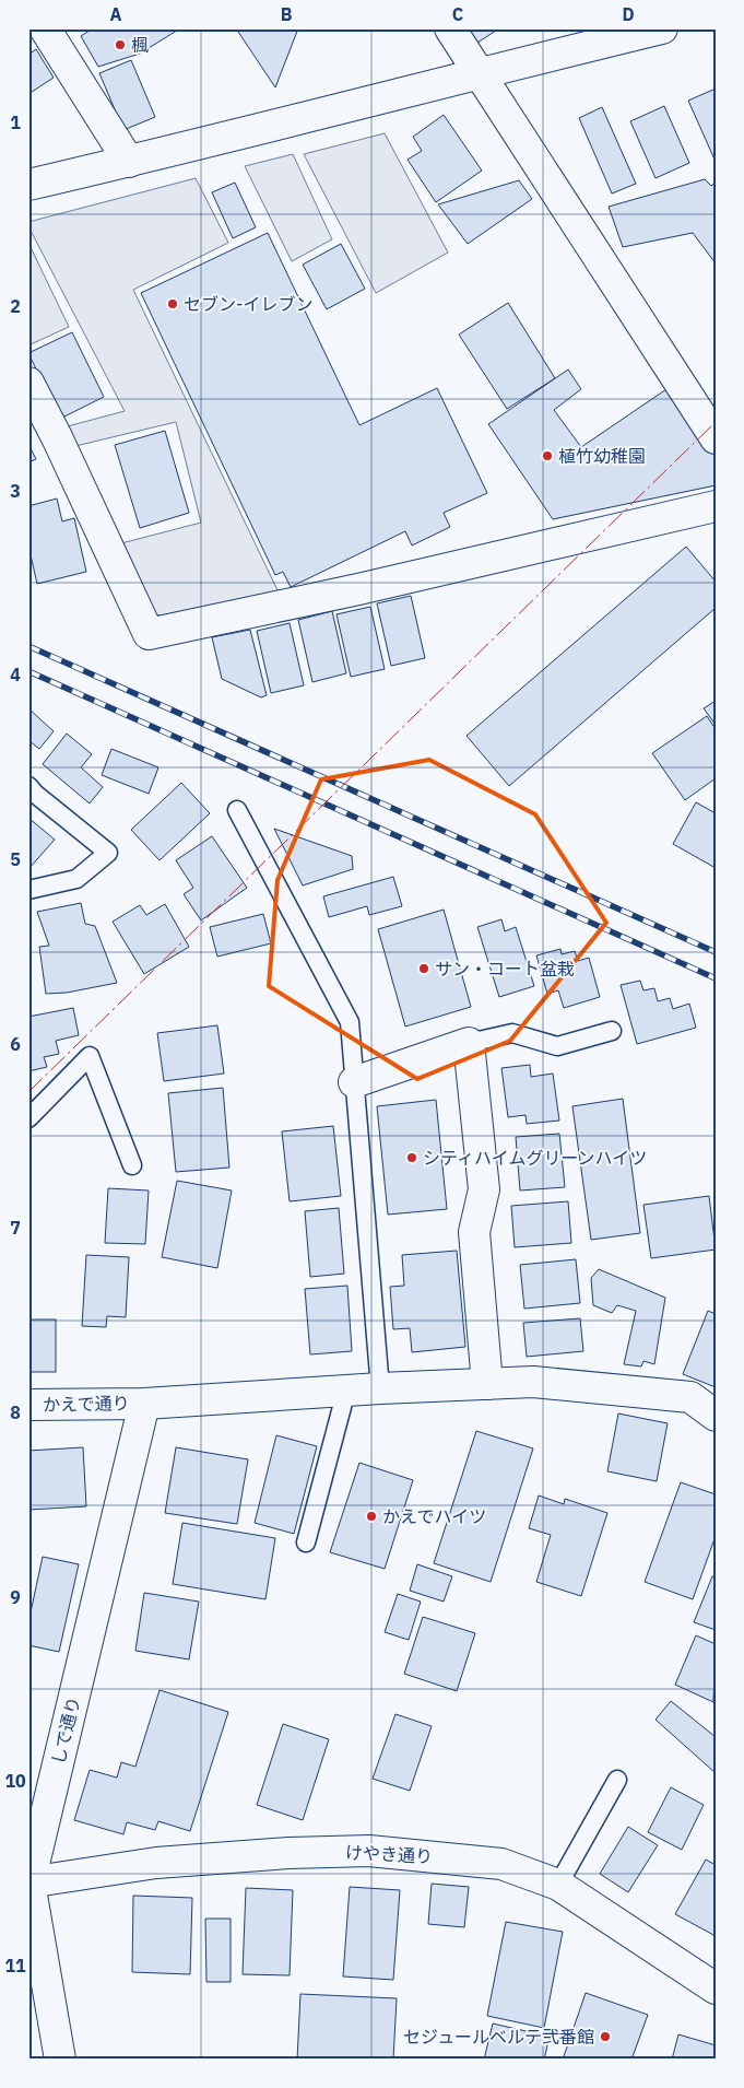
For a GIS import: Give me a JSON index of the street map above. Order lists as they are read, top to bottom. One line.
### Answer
{"streets":{"street":["かえで通り","しで通り","けやき通り"]},"crossings":[["かえで通り","しで通り"],["しで通り","けやき通り"]],"places":["楓","セブン-イレブン","植竹幼稚園","サン・コート盆栽","シティハイムグリーンハイツ","かえでハイツ","セジュールベルテ弐番館"],"grid":{"columns":["A","B","C","D"],"rows":["1","2","3","4","5","6","7","8","9","10","11"]}}
